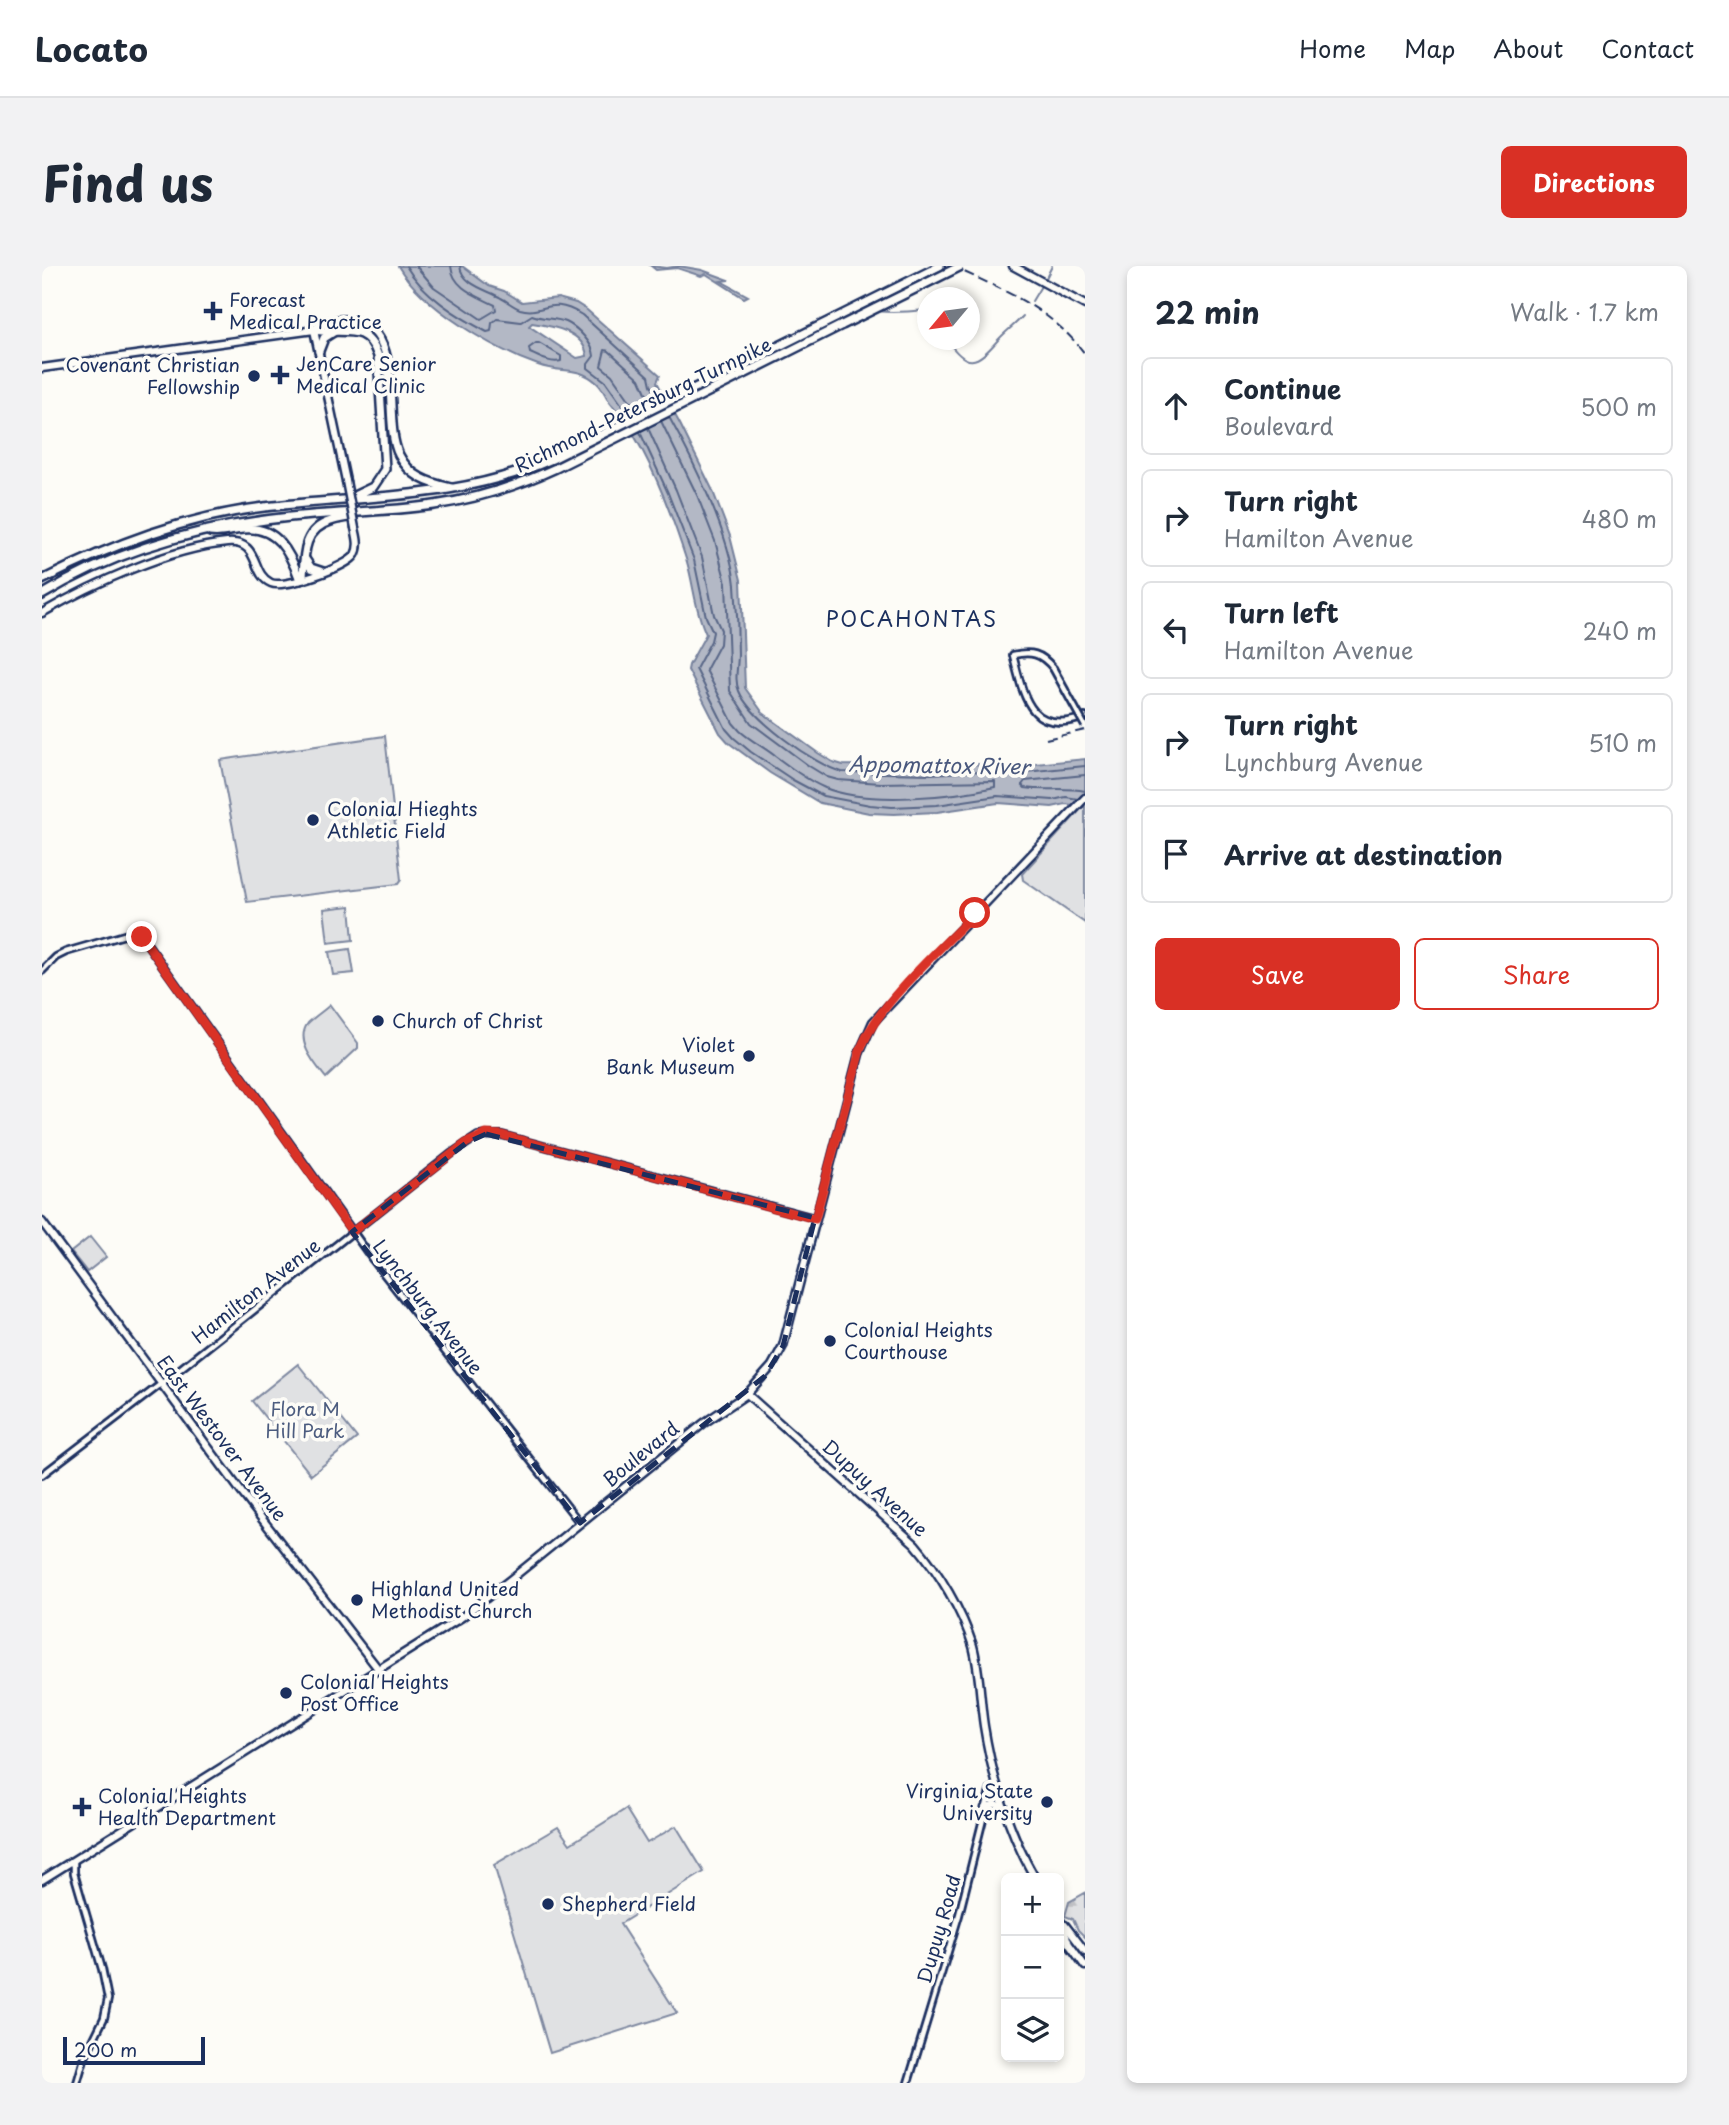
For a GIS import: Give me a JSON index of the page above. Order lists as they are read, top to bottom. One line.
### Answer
{"streets":{"highway":["Richmond-Petersburg Turnpike"],"main road":["East Westover Avenue","Boulevard","Dupuy Avenue"],"street":["Hamilton Avenue","Lynchburg Avenue","Dupuy Road"]},"crossings":[["Hamilton Avenue","Lynchburg Avenue"],["Hamilton Avenue","East Westover Avenue"],["Hamilton Avenue","Boulevard"],["Lynchburg Avenue","Boulevard"],["East Westover Avenue","Boulevard"],["Boulevard","Dupuy Avenue"],["Dupuy Avenue","Dupuy Road"]],"districts":["POCAHONTAS"],"water":["Appomattox River"],"parks":["Flora M Hill Park"],"places":{"health":["Forecast Medical Practice","JenCare Senior Medical Clinic","Colonial Heights Health Department"],"other":["Covenant Christian Fellowship","Colonial Hieghts Athletic Field","Church of Christ","Violet Bank Museum","Colonial Heights Courthouse","Highland United Methodist Church","Colonial Heights Post Office","Virginia State University","Shepherd Field"]},"scale_bar":"200 m","north":"bottom left","page":{"header":"Locato","nav":["Home","Map","About","Contact"],"title":"Find us","buttons":["Directions",["Save","Share"]],"heading":["22 min","Walk · 1.7 km"],"list":[["Continue","Boulevard","500 m"],["Turn right","Hamilton Avenue","480 m"],["Turn left","Hamilton Avenue","240 m"],["Turn right","Lynchburg Avenue","510 m"],"Arrive at destination"],"map_buttons":["+","−"],"scale":"200 m"}}
